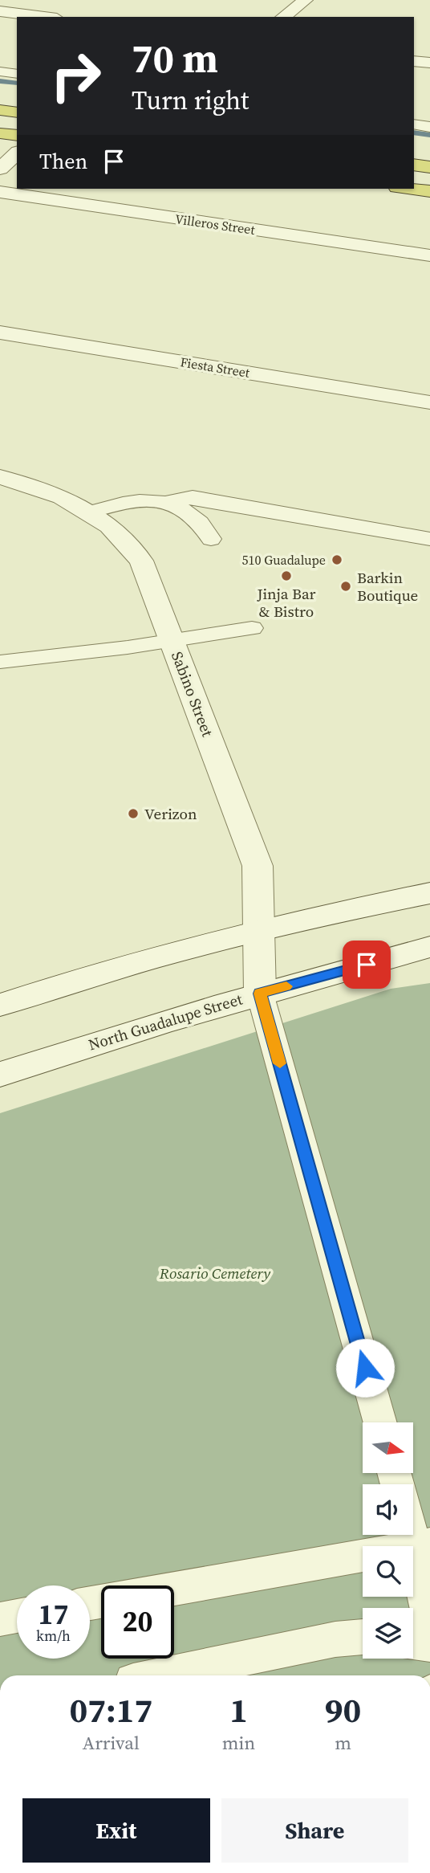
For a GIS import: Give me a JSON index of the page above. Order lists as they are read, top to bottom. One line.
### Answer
{"streets":{"street":["Villeros Street","Fiesta Street","Sabino Street","North Guadalupe Street"]},"crossings":[["Sabino Street","North Guadalupe Street"]],"parks":["Rosario Cemetery"],"places":["510 Guadalupe","Jinja Bar & Bistro","Barkin Boutique","Verizon"],"north":"right","page":{"turn":["70 m","Turn right"],"then":"Then","speed":"17 km/h","limit":"20","eta":["07:17","Arrival","1","min","90","m"],"buttons":["Exit","Share"]}}
